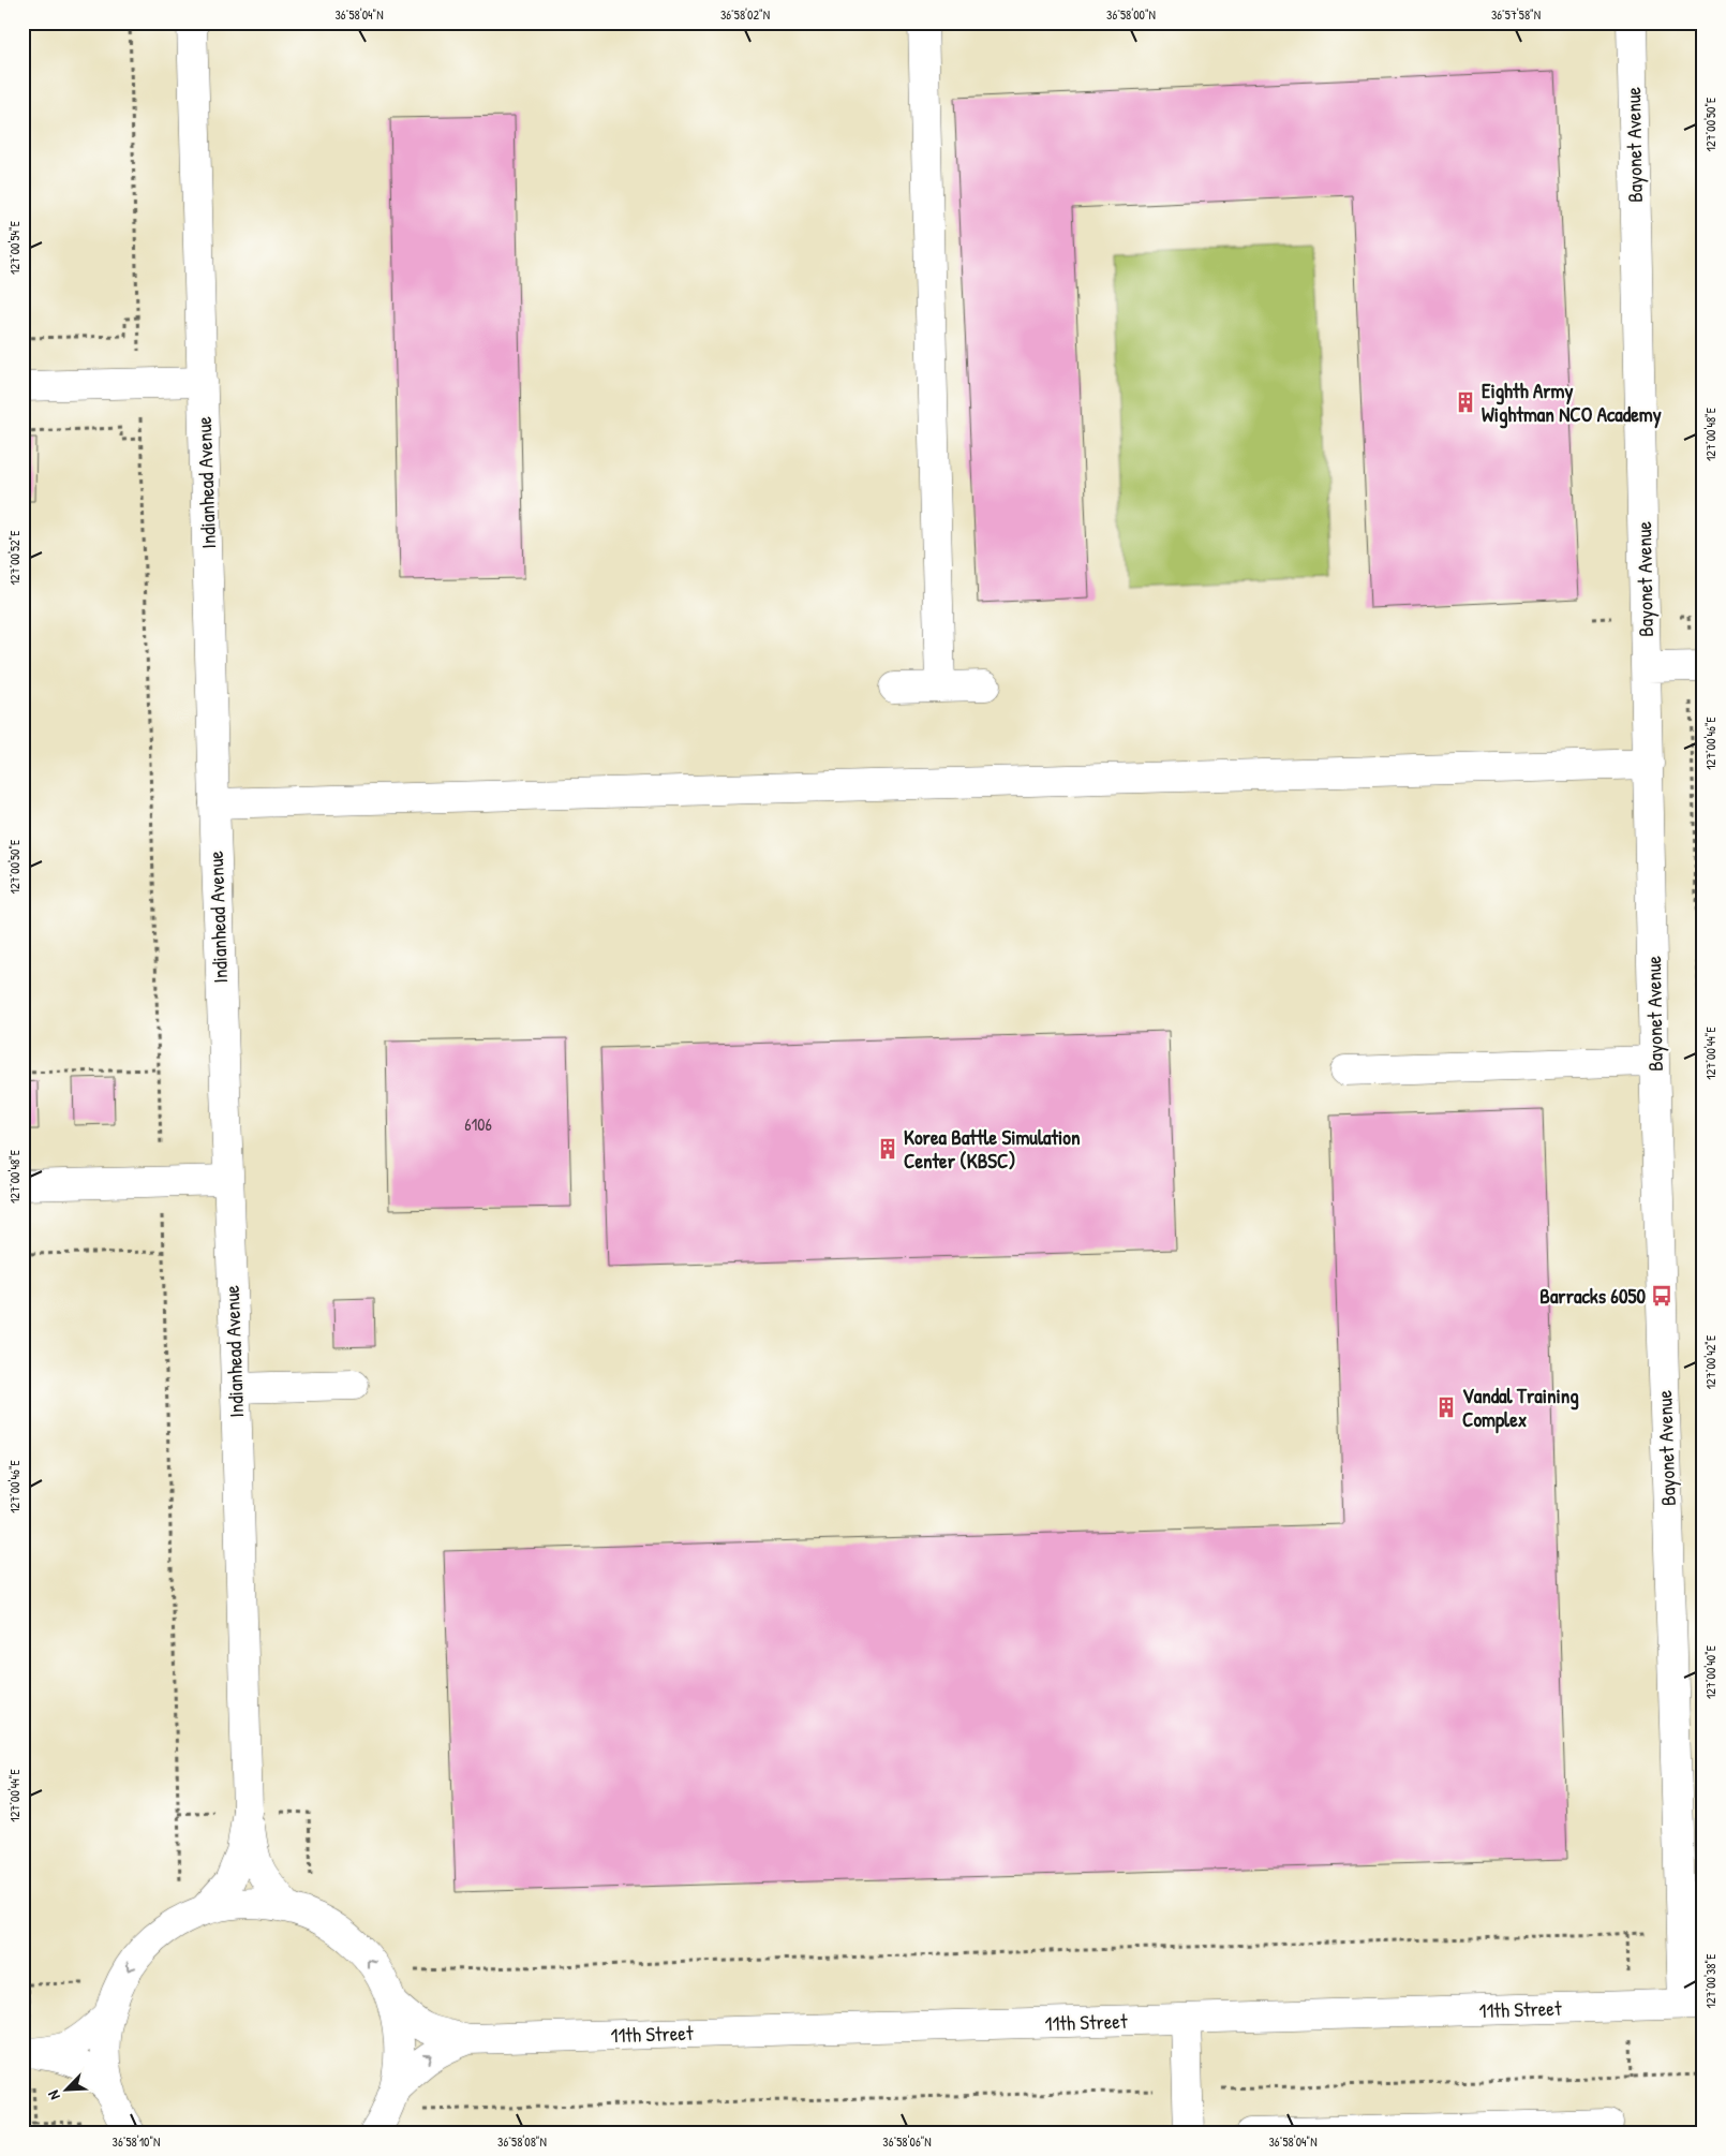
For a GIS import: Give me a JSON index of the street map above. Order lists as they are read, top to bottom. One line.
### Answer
{"streets":{"main road":["Bayonet Avenue","Indianhead Avenue","11th Street"]},"crossings":[["Bayonet Avenue","11th Street"]],"places":{"building":["Eighth Army Wightman NCO Academy","Korea Battle Simulation Center (KBSC)","Vandal Training Complex"],"bus stop":["Barracks 6050"]},"house_numbers":["6106"],"north":"bottom left","coordinates":["36°58'04\"N","36°58'02\"N","36°58'00\"N","36°57'58\"N","127°00'50\"E","127°00'54\"E","127°00'48\"E","127°00'52\"E","127°00'46\"E","127°00'44\"E","127°00'42\"E","127°00'40\"E","127°00'38\"E","36°58'10\"N","36°58'08\"N","36°58'06\"N"]}
